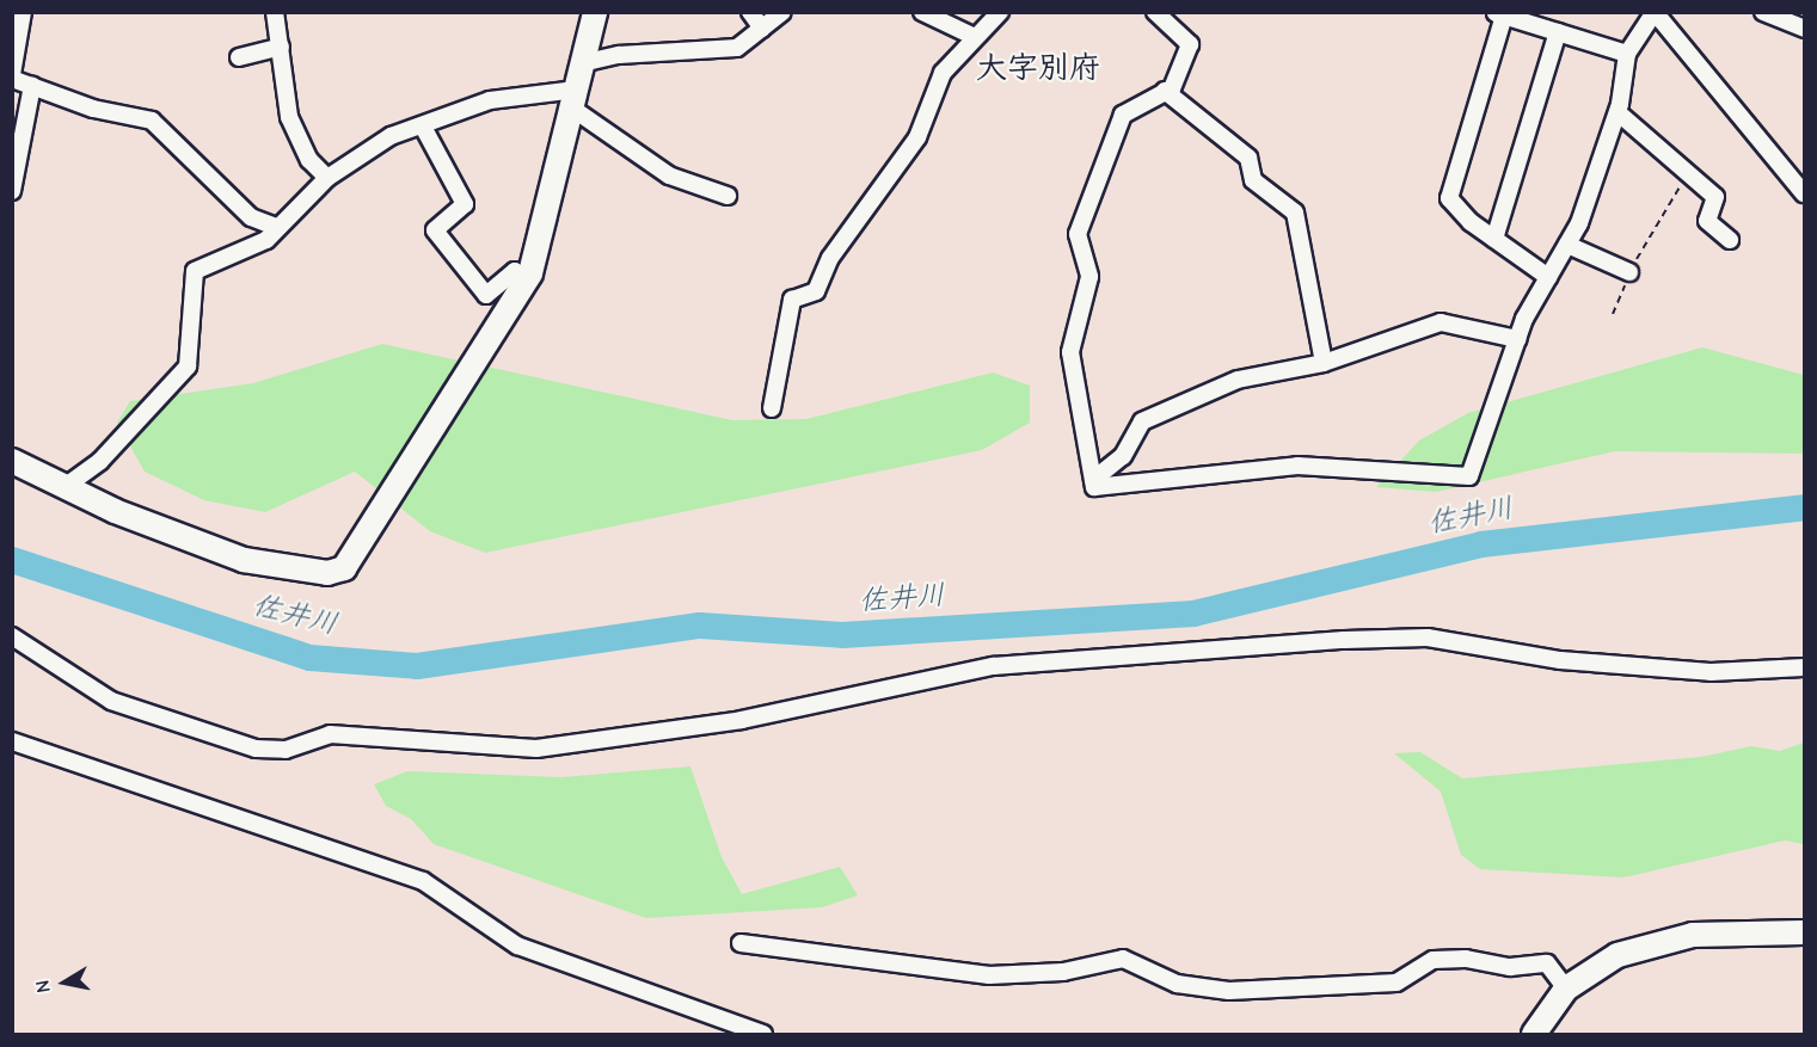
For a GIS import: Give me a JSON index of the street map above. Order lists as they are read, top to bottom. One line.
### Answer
{"districts":["大字別府"],"water":["佐井川"],"north":"left"}
